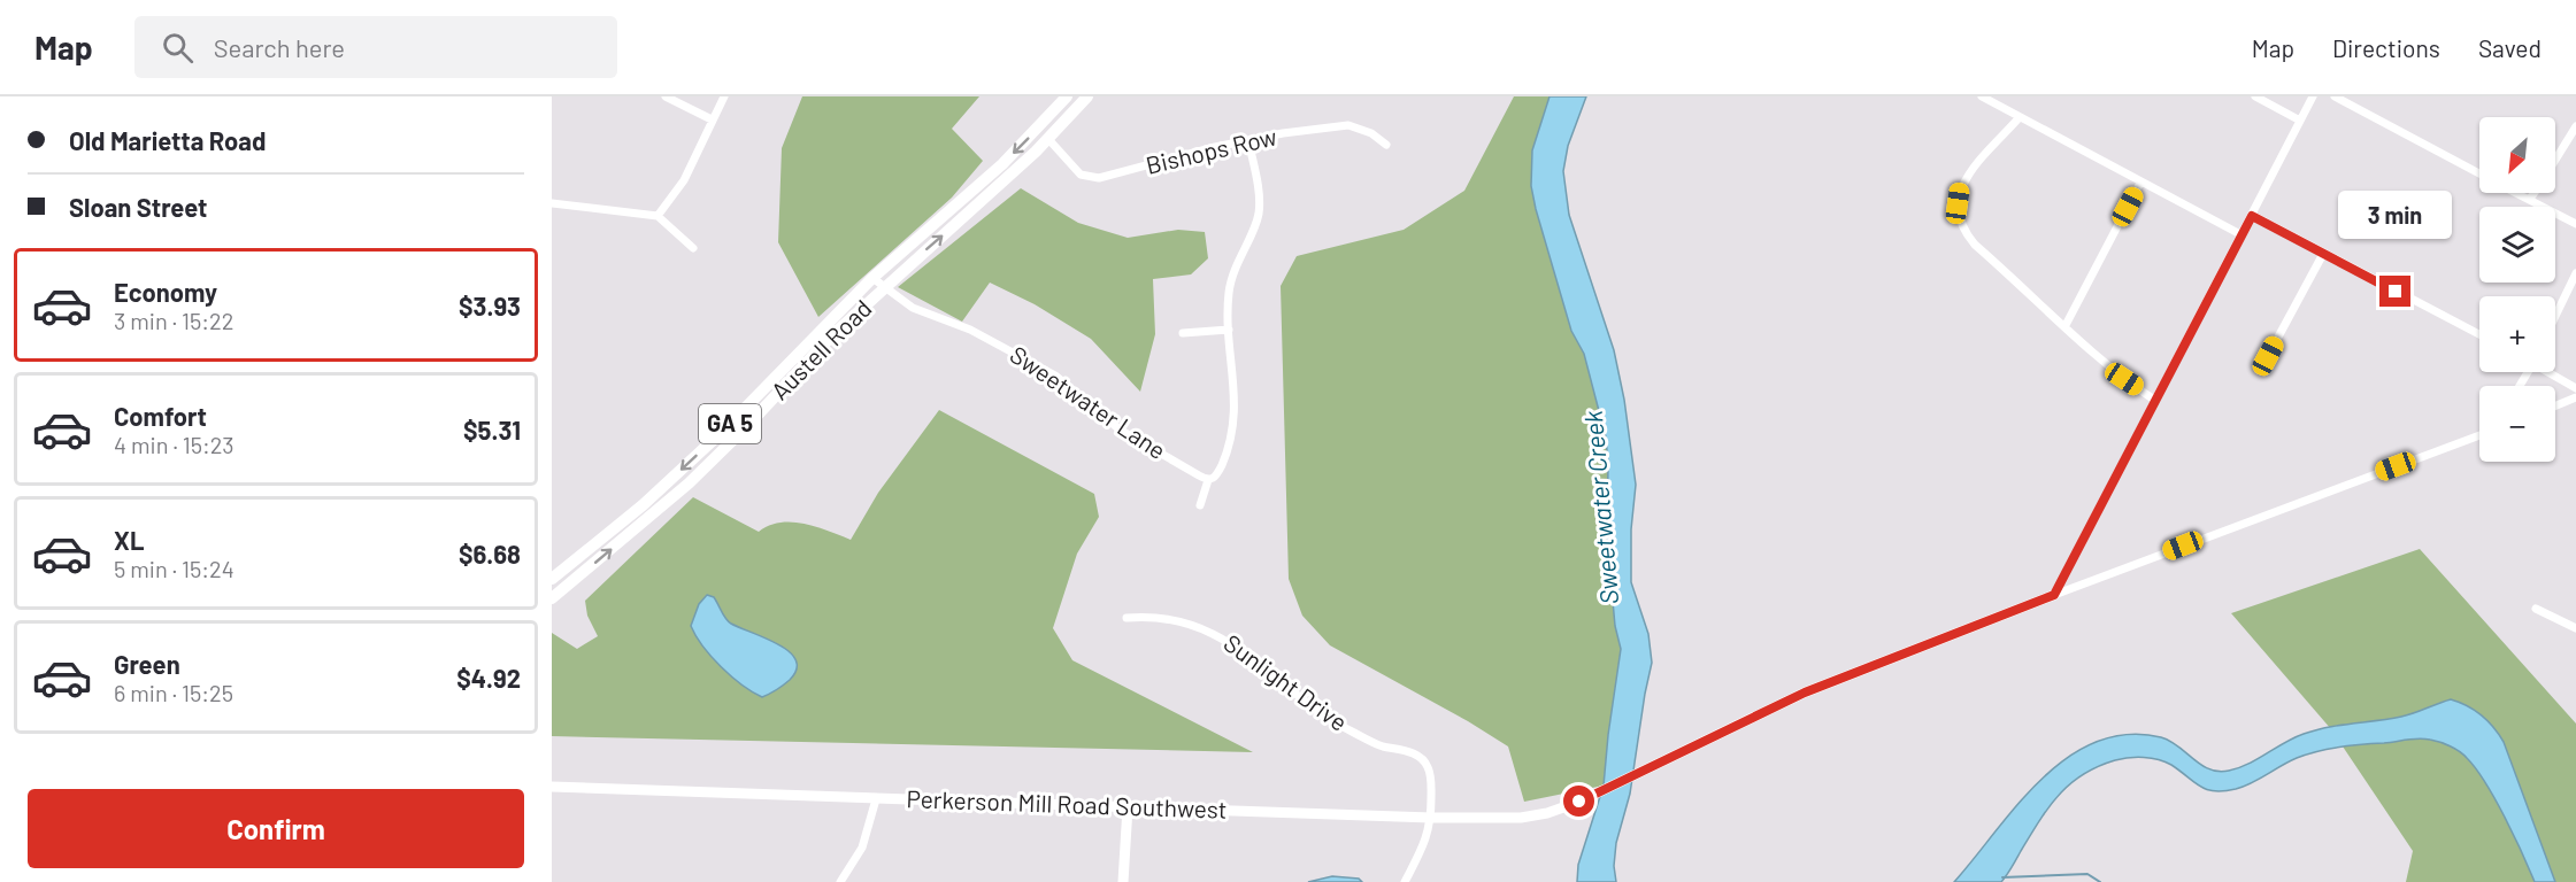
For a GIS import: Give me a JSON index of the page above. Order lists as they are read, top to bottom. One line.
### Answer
{"streets":{"main road":["Austell Road","GA 5"],"street":["Bishops Row","Sweetwater Lane","Sunlight Drive","Perkerson Mill Road Southwest"]},"crossings":[["Bishops Row","Austell Road"],["Austell Road","Sweetwater Lane"],["Sunlight Drive","Perkerson Mill Road Southwest"]],"water":["Sweetwater Creek"],"north":"bottom left","page":{"header":"Map","search":"Search here","nav":["Map","Directions","Saved"],"banner":["Old Marietta Road","Sloan Street"],"map_buttons":["+","−"],"bubble":"3 min","list":[{"name":"Economy","note":"3 min · 15:22","value":"$3.93"},{"name":"Comfort","note":"4 min · 15:23","value":"$5.31"},{"name":"XL","note":"5 min · 15:24","value":"$6.68"},{"name":"Green","note":"6 min · 15:25","value":"$4.92"}],"buttons":"Confirm"}}
